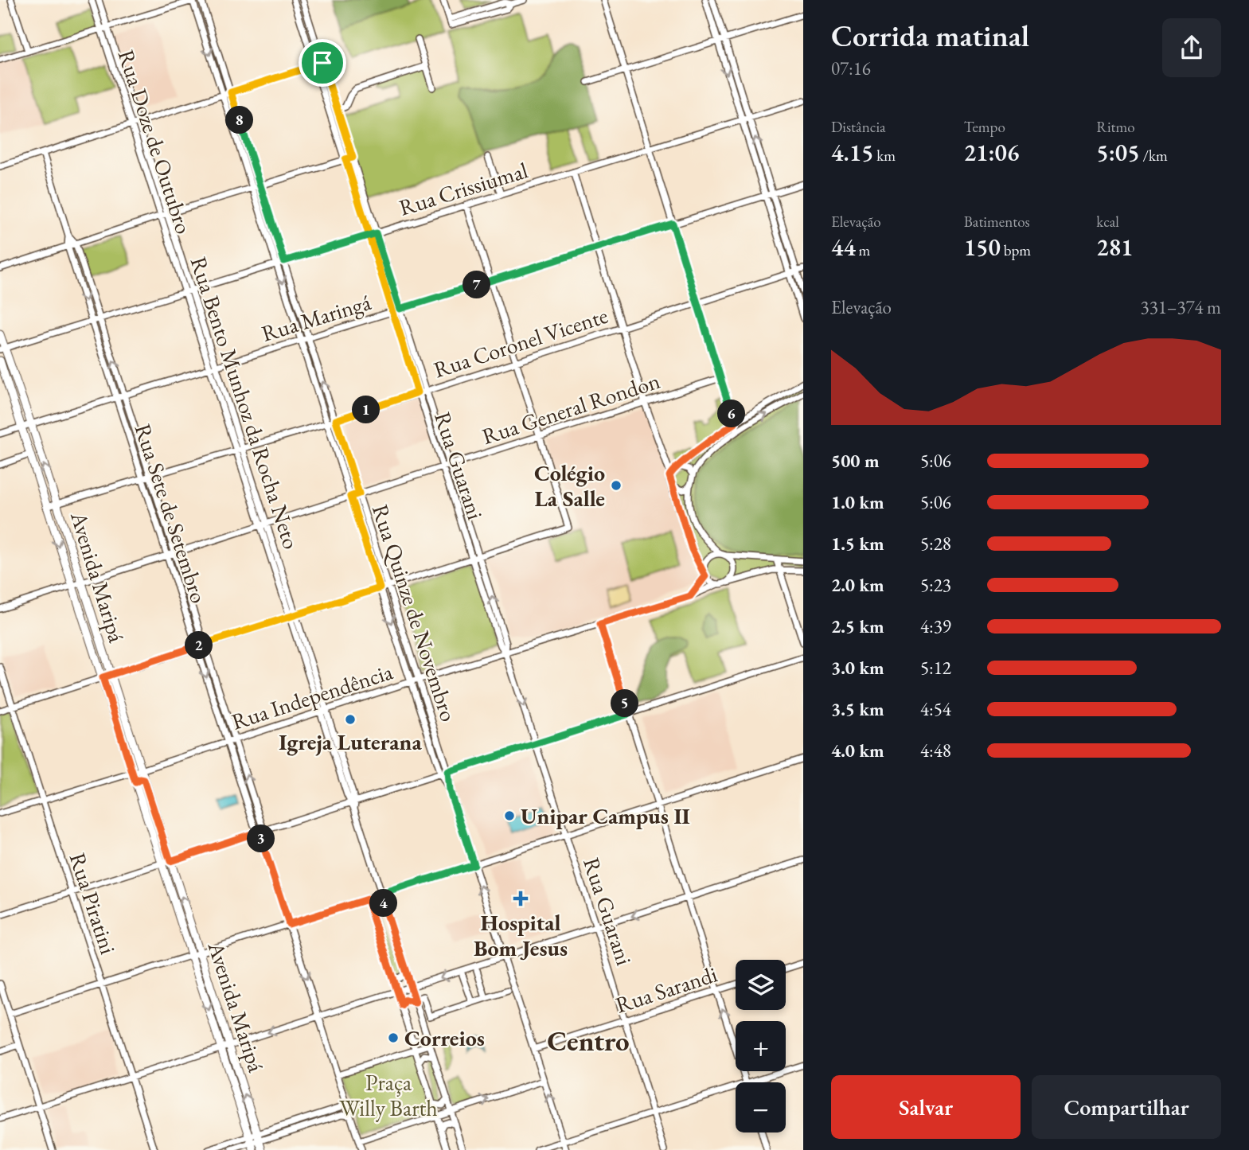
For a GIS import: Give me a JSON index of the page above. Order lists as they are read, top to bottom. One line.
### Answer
{"streets":{"main road":["Avenida Maripá"],"street":["Rua Doze de Outubro","Rua Crissiumal","Rua Maringá","Rua Coronel Vicente","Rua Bento Munhoz da Rocha Neto","Rua General Rondon","Rua Guarani","Rua Sete de Setembro","Rua Quinze de Novembro","Rua Independência","Rua Piratini","Rua Sarandi"]},"crossings":[["Rua Doze de Outubro","Rua Bento Munhoz da Rocha Neto"],["Rua Crissiumal","Rua Bento Munhoz da Rocha Neto"],["Rua Crissiumal","Rua Guarani"],["Rua Crissiumal","Rua Sete de Setembro"],["Rua Crissiumal","Avenida Maripá"],["Rua Crissiumal","Rua Quinze de Novembro"],["Rua Maringá","Rua Bento Munhoz da Rocha Neto"],["Rua Maringá","Rua Guarani"],["Rua Maringá","Rua Sete de Setembro"],["Rua Maringá","Avenida Maripá"],["Rua Maringá","Rua Quinze de Novembro"],["Rua Coronel Vicente","Rua Bento Munhoz da Rocha Neto"],["Rua Coronel Vicente","Rua Guarani"],["Rua Coronel Vicente","Rua Sete de Setembro"],["Rua Coronel Vicente","Avenida Maripá"],["Rua Coronel Vicente","Rua Quinze de Novembro"],["Rua Bento Munhoz da Rocha Neto","Rua General Rondon"],["Rua Bento Munhoz da Rocha Neto","Rua Independência"],["Rua General Rondon","Rua Guarani"],["Rua General Rondon","Rua Sete de Setembro"],["Rua General Rondon","Avenida Maripá"],["Rua General Rondon","Rua Quinze de Novembro"],["Rua Guarani","Rua Independência"],["Rua Guarani","Rua Sarandi"],["Rua Sete de Setembro","Rua Independência"],["Avenida Maripá","Rua Independência"],["Rua Quinze de Novembro","Rua Independência"],["Rua Quinze de Novembro","Rua Sarandi"]],"districts":["Centro"],"parks":["Praça Willy Barth"],"places":{"other":["Colégio La Salle","Igreja Luterana","Unipar Campus II","Correios"],"health":["Hospital Bom Jesus"]},"page":{"heading":["Corrida matinal","07:16"],"stats":[["Distância","4.15 km"],["Tempo","21:06"],["Ritmo","5:05 /km"],["Elevação","44 m"],["Batimentos","150 bpm"],["kcal","281"]],"pins":["8","7","1","6","2","5","3","4"],"chart":["Elevação","331–374 m"],"list":[{"name":"500 m","note":"5:06"},{"name":"1.0 km","note":"5:06"},{"name":"1.5 km","note":"5:28"},{"name":"2.0 km","note":"5:23"},{"name":"2.5 km","note":"4:39"},{"name":"3.0 km","note":"5:12"},{"name":"3.5 km","note":"4:54"},{"name":"4.0 km","note":"4:48"}],"map_buttons":["+","−"],"buttons":["Salvar","Compartilhar"]}}
